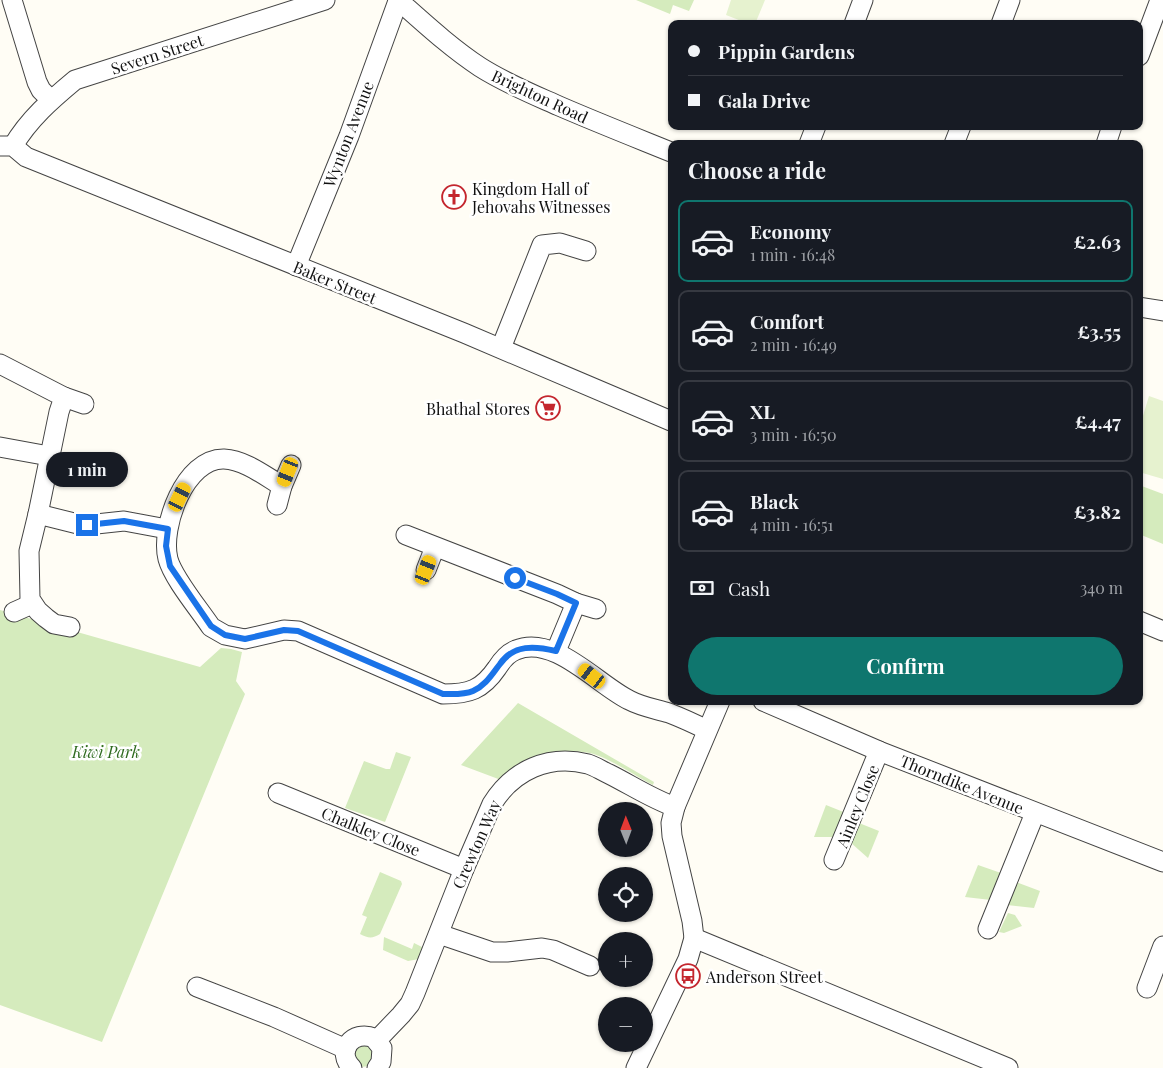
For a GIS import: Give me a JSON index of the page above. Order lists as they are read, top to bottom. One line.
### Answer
{"streets":{"street":["Severn Street","Brighton Road","Wynton Avenue","Baker Street","Thorndike Avenue","Ainley Close","Chalkley Close","Crewton Way"]},"crossings":[["Severn Street","Baker Street"],["Brighton Road","Wynton Avenue"],["Wynton Avenue","Baker Street"],["Thorndike Avenue","Ainley Close"],["Chalkley Close","Crewton Way"]],"parks":["Kiwi Park"],"places":{"church":["Kingdom Hall of Jehovahs Witnesses"],"supermarket":["Bhathal Stores"],"bus stop":["Anderson Street"]},"north":"top","page":{"banner":["Pippin Gardens","Gala Drive"],"heading":"Choose a ride","list":[{"name":"Economy","note":"1 min · 16:48","value":"£2.63"},{"name":"Comfort","note":"2 min · 16:49","value":"£3.55"},{"name":"XL","note":"3 min · 16:50","value":"£4.47"},{"name":"Black","note":"4 min · 16:51","value":"£3.82"}],"bubble":"1 min","pay":["Cash","340 m"],"buttons":"Confirm","map_buttons":["+","−"]}}
